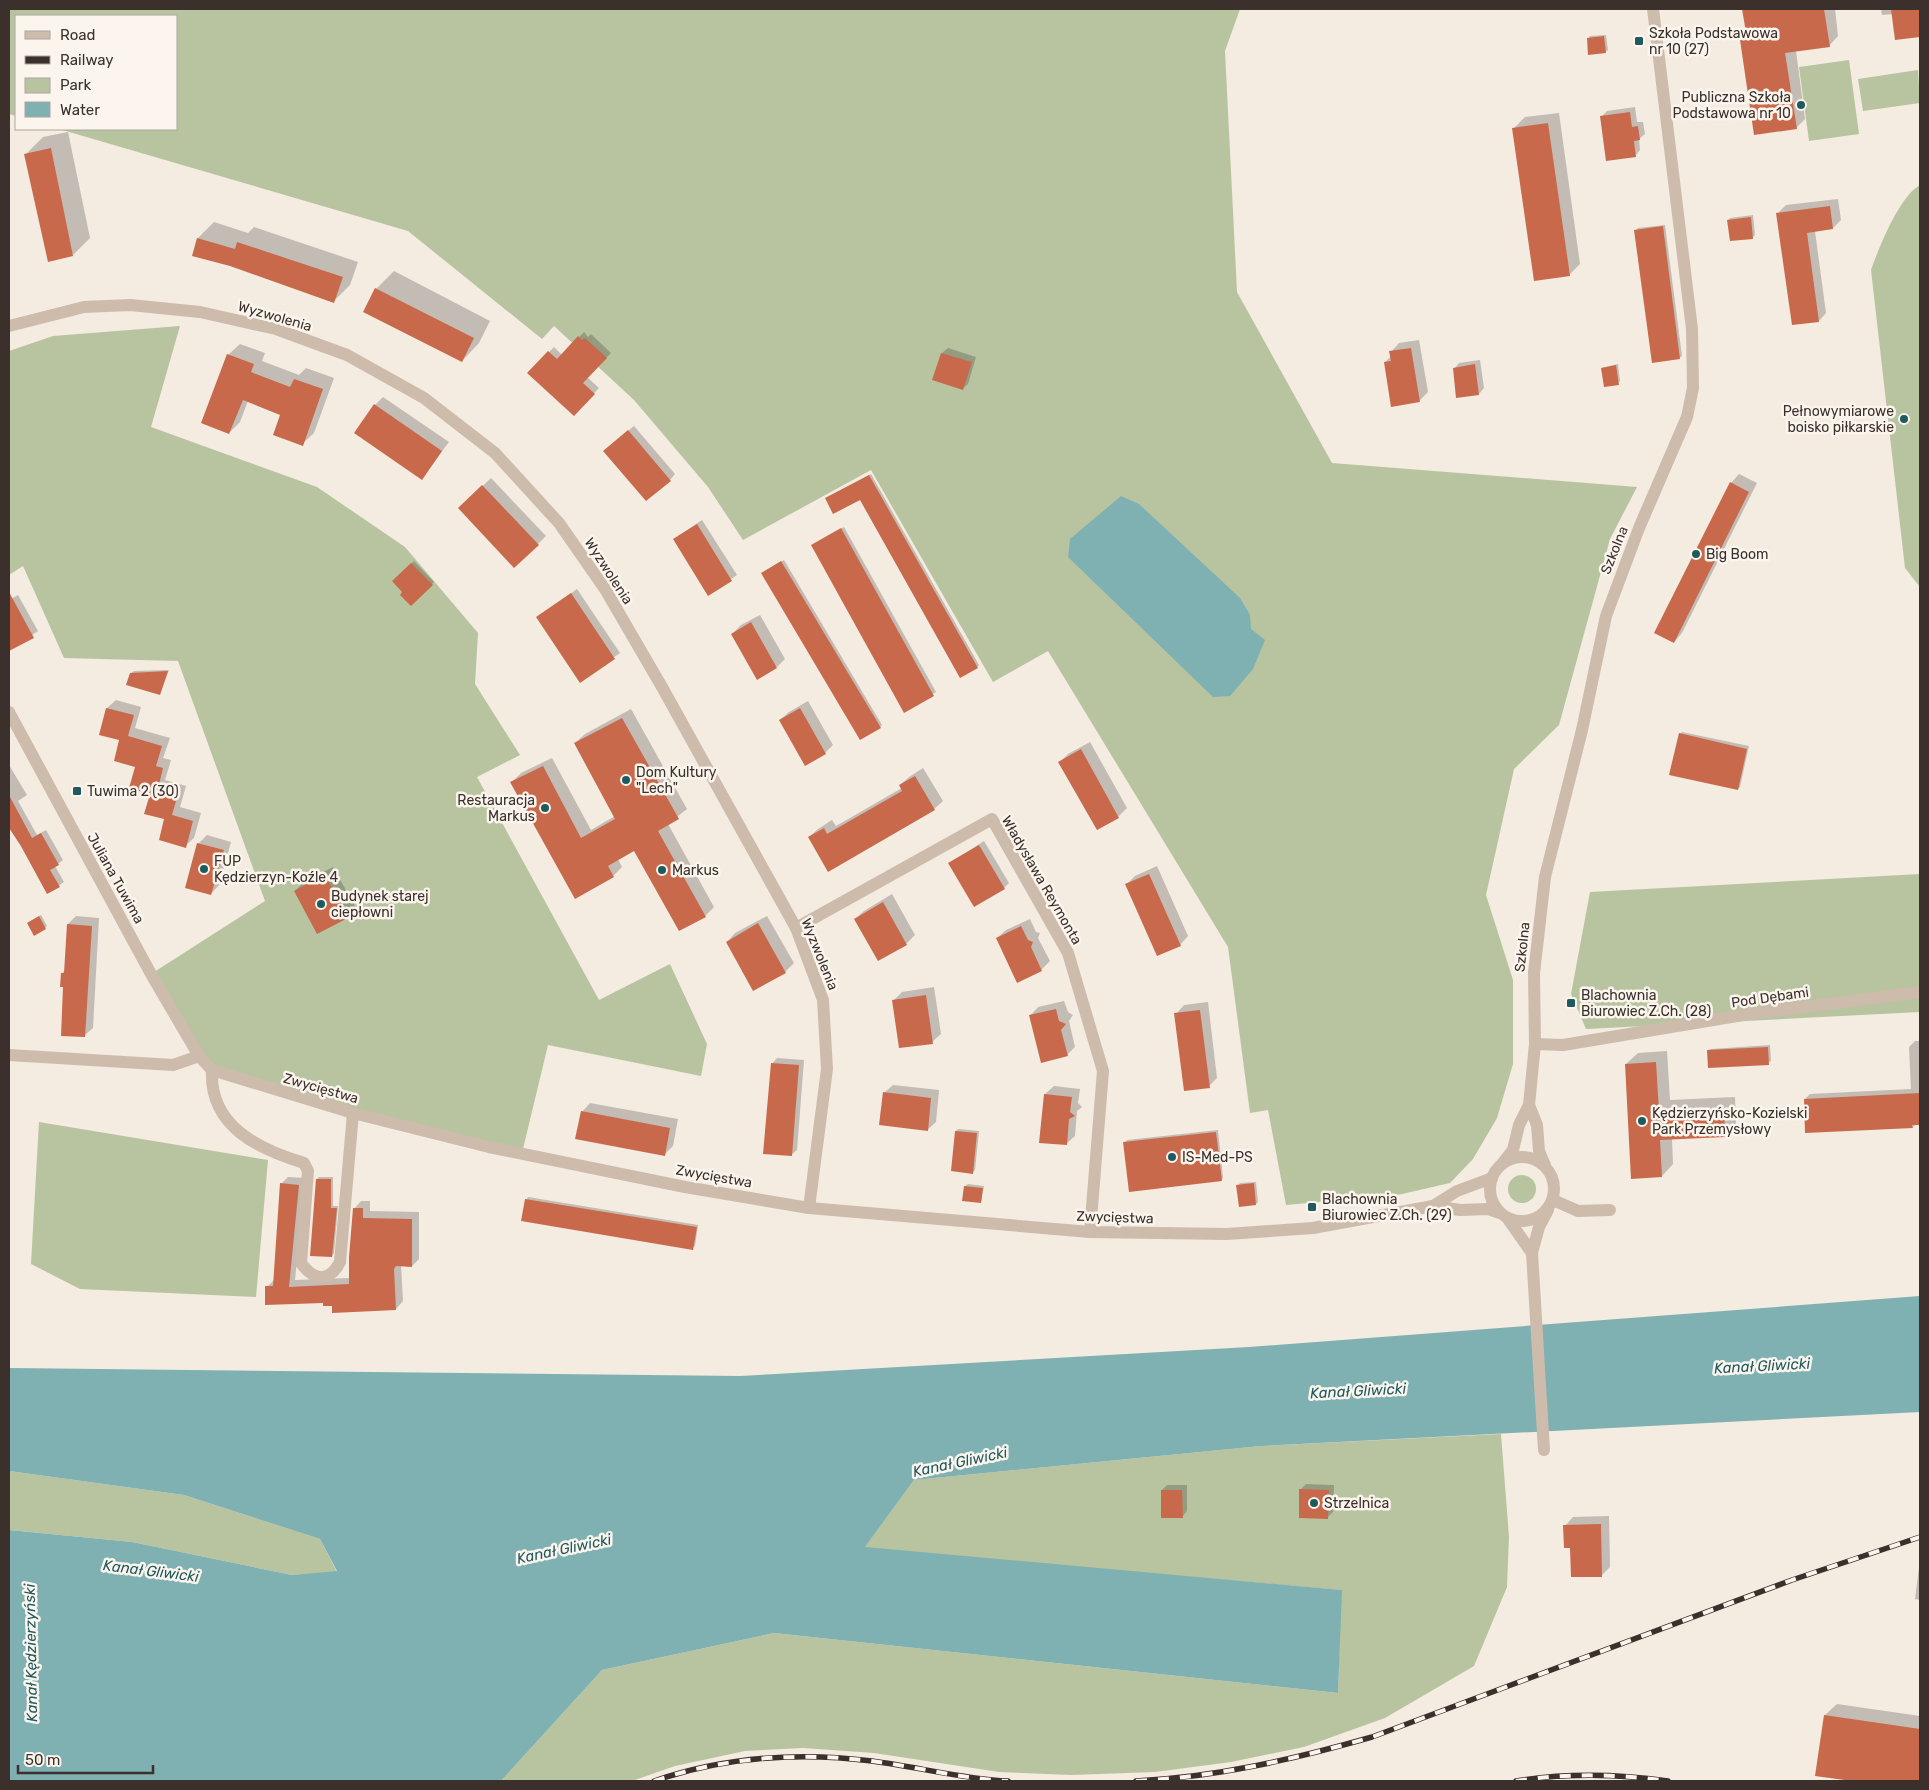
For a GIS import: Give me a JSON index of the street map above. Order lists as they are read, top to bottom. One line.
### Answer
{"streets":{"street":["Wyzwolenia","Szkolna","Juliana Tuwima","Władysława Reymonta","Pod Dębami","Zwycięstwa"]},"crossings":[["Wyzwolenia","Władysława Reymonta"],["Wyzwolenia","Zwycięstwa"],["Szkolna","Pod Dębami"],["Szkolna","Zwycięstwa"],["Juliana Tuwima","Zwycięstwa"],["Władysława Reymonta","Zwycięstwa"]],"water":["Kanał Gliwicki","Kanał Kędzierzyński"],"places":{"transit":["Szkoła Podstawowa nr 10 (27)","Tuwima 2 (30)","Blachownia Biurowiec Z.Ch. (28)","Blachownia Biurowiec Z.Ch. (29)"],"other":["Publiczna Szkoła Podstawowa nr 10","Pełnowymiarowe boisko piłkarskie","Big Boom","Dom Kultury \"Lech\"","Restauracja Markus","FUP Kędzierzyn-Koźle 4","Markus","Budynek starej ciepłowni","Kędzierzyńsko-Kozielski Park Przemysłowy","IS-Med-PS","Strzelnica"]},"legend":["Road","Railway","Park","Water"],"scale_bar":"50 m"}
